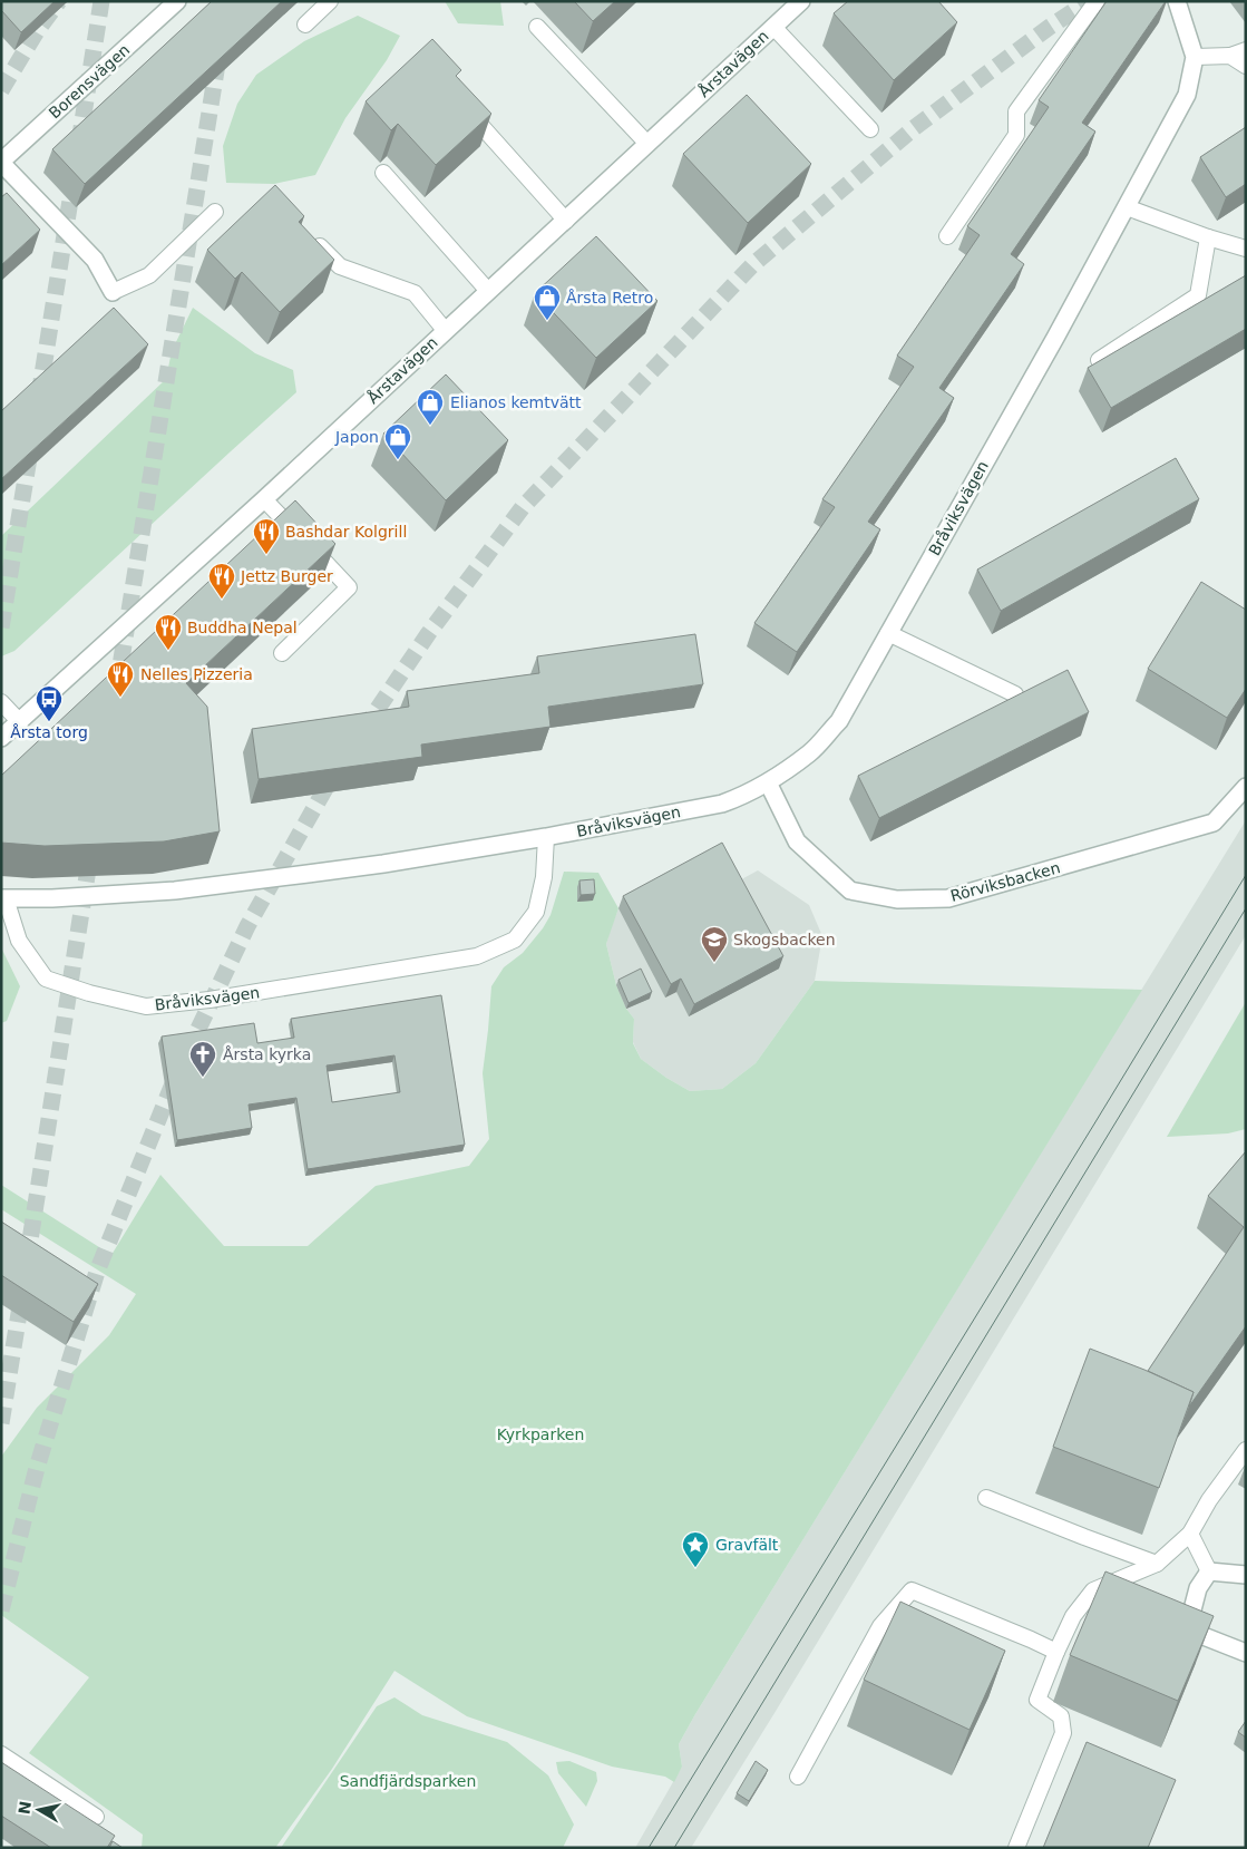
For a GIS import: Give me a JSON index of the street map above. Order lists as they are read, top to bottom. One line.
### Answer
{"streets":{"street":["Årstavägen","Borensvägen","Bråviksvägen","Rörviksbacken"]},"crossings":[["Bråviksvägen","Rörviksbacken"]],"parks":["Kyrkparken","Sandfjärdsparken"],"places":{"shop":["Årsta Retro","Elianos kemtvätt","Japon"],"restaurant":["Bashdar Kolgrill","Jettz Burger","Buddha Nepal","Nelles Pizzeria"],"bus stop":["Årsta torg"],"school or university":["Skogsbacken"],"church":["Årsta kyrka"],"place":["Gravfält"]},"north":"left"}
